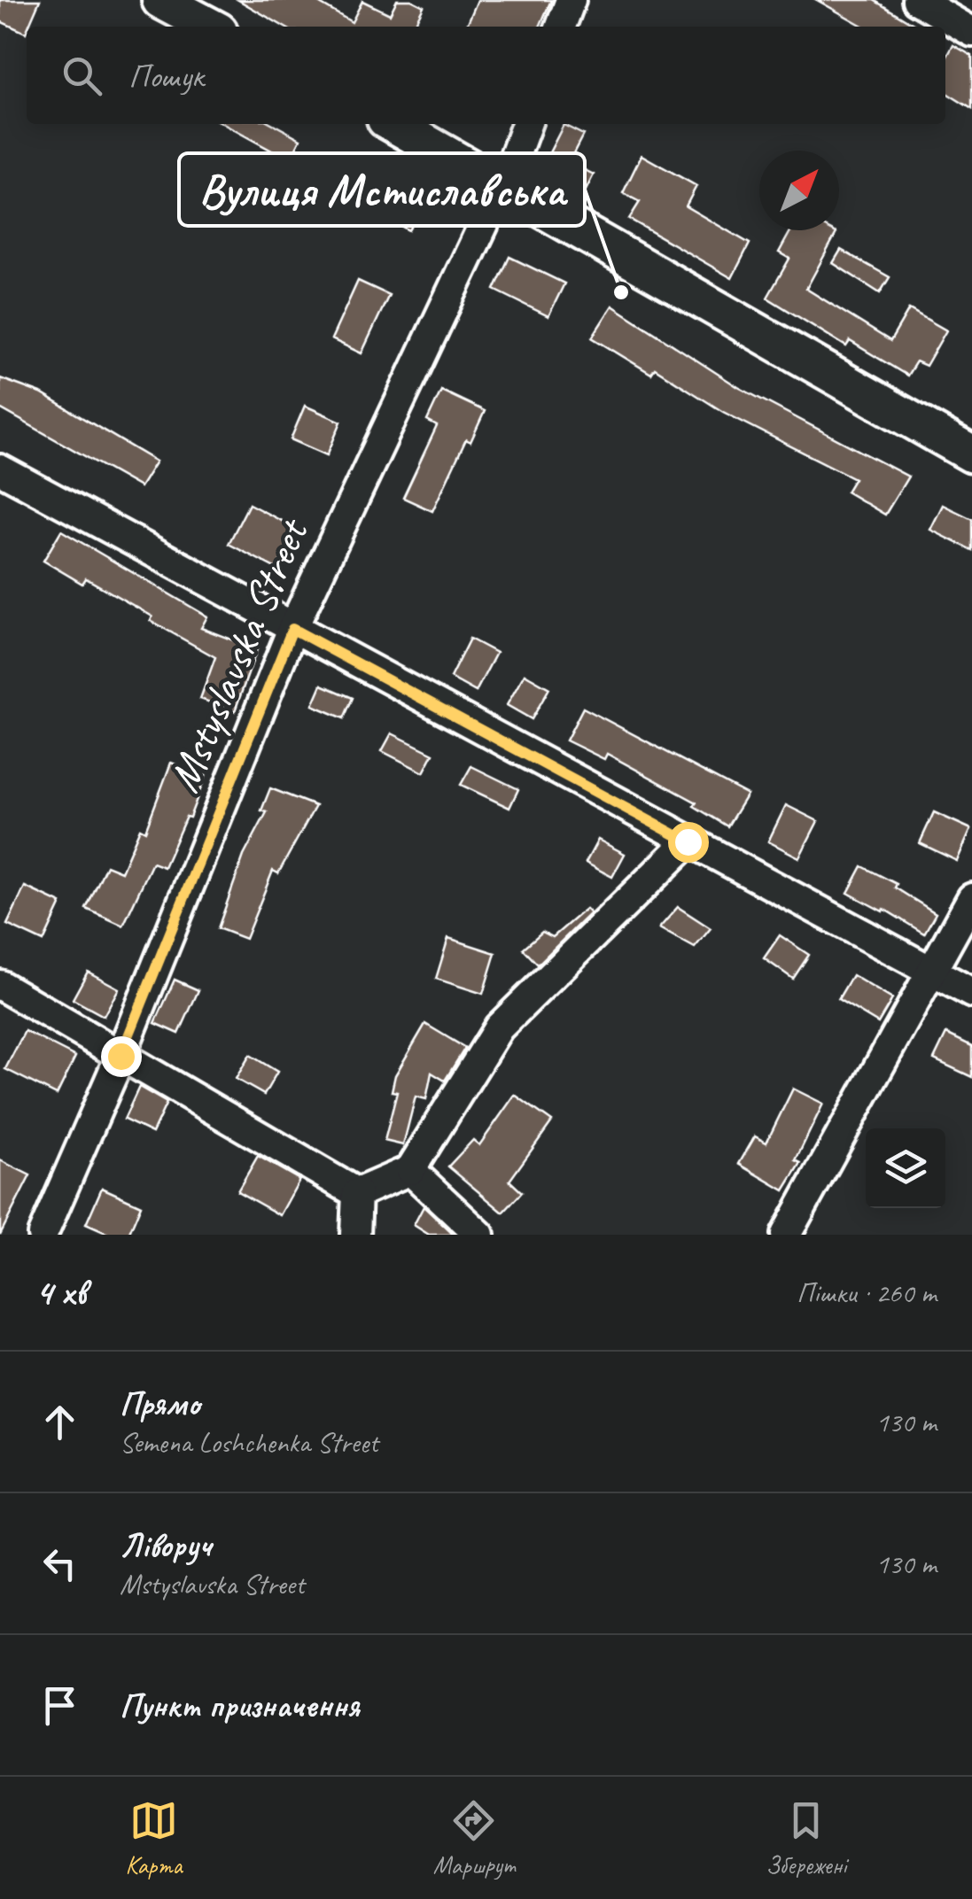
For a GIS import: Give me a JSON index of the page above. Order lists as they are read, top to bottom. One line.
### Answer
{"streets":{"street":["Mstyslavska Street"]},"places":["Вулиця Мстиславська"],"north":"top right","page":{"search":"Пошук","heading":["4 хв","Пішки · 260 m"],"list":[["Прямо","Semena Loshchenka Street","130 m"],["Ліворуч","Mstyslavska Street","130 m"],"Пункт призначення"],"nav":["Карта","Маршрут","Збережені"]}}
